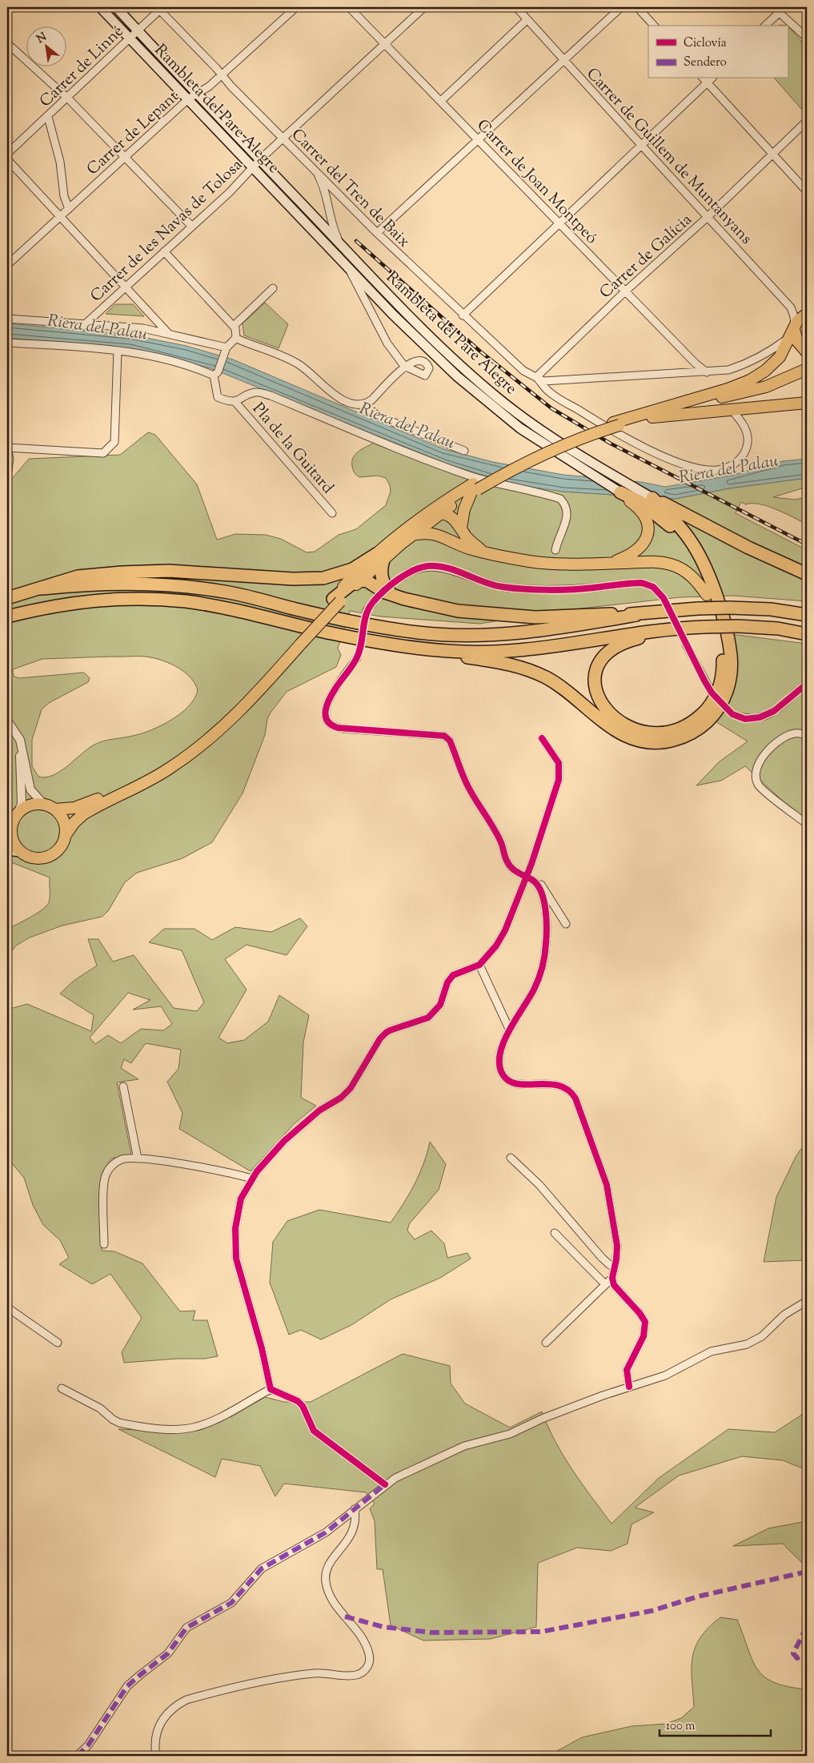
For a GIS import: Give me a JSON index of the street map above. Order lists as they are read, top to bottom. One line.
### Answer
{"streets":{"main road":["Rambleta del Pare Alegre"],"street":["Carrer de Linné","Carrer de Lepant","Carrer de Guillem de Muntanyans","Carrer de Joan Montpeó","Carrer del Tren de Baix","Carrer de les Navas de Tolosa","Carrer de Galícia","Pla de la Guitard"]},"crossings":[["Carrer de Linné","Rambleta del Pare Alegre"],["Carrer de Linné","Carrer del Tren de Baix"],["Rambleta del Pare Alegre","Carrer de Lepant"],["Rambleta del Pare Alegre","Carrer del Tren de Baix"],["Rambleta del Pare Alegre","Carrer de les Navas de Tolosa"],["Carrer de Lepant","Carrer del Tren de Baix"],["Carrer de Guillem de Muntanyans","Carrer de Galícia"],["Carrer de Joan Montpeó","Carrer de les Navas de Tolosa"],["Carrer de Joan Montpeó","Carrer de Galícia"],["Carrer del Tren de Baix","Carrer de les Navas de Tolosa"],["Carrer del Tren de Baix","Carrer de Galícia"]],"water":["Riera del Palau"],"legend":["Ciclovía","Sendero"],"scale_bar":"100 m","north":"top left"}
